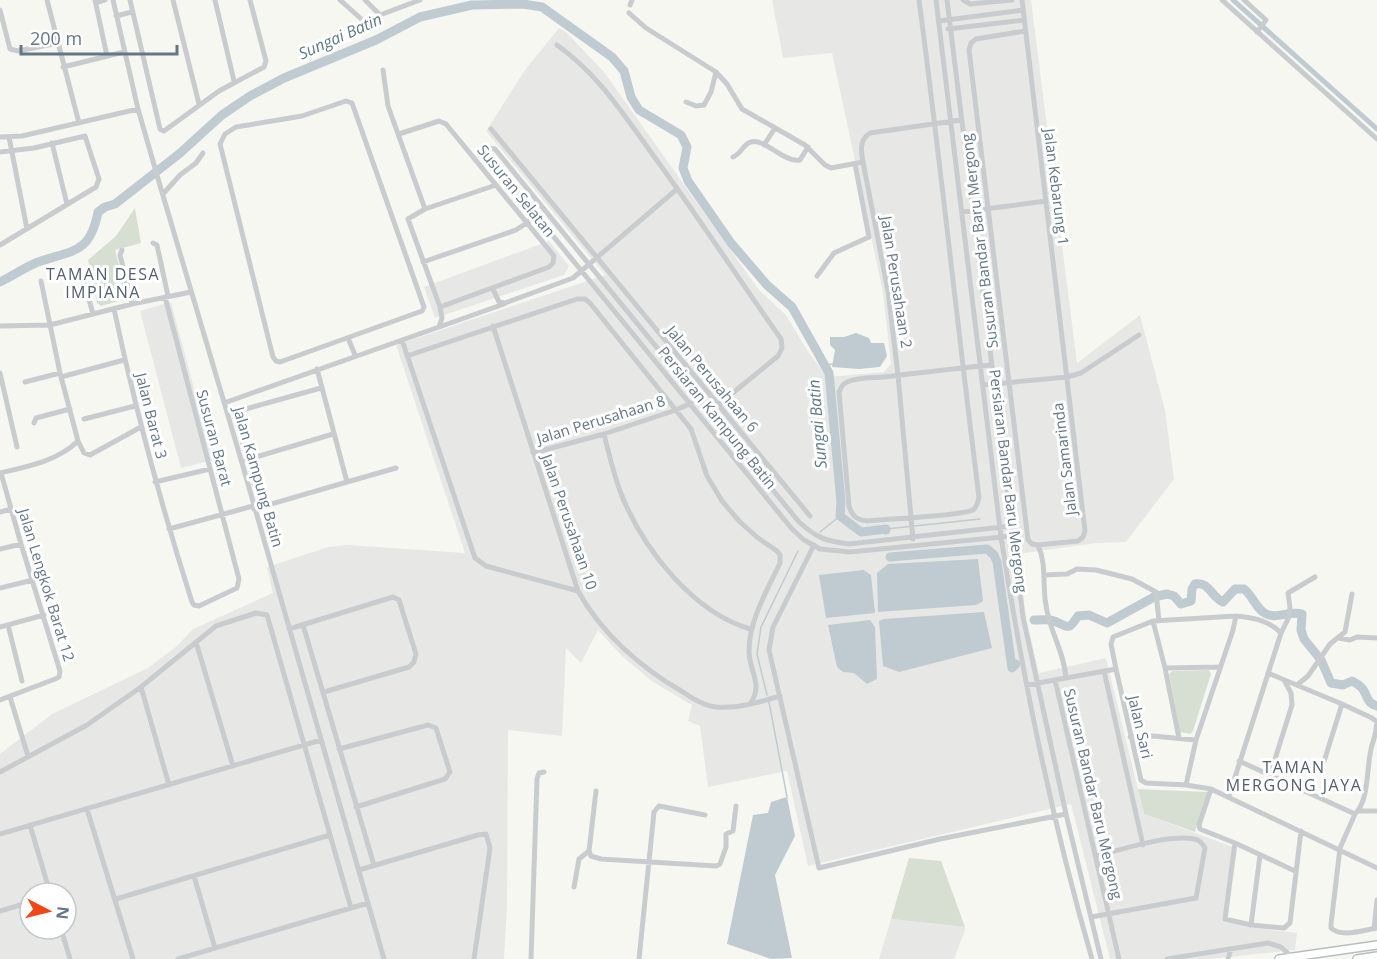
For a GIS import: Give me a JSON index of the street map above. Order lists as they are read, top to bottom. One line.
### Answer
{"streets":{"street":["Jalan Kebarung 1","Susuran Selatan","Susuran Bandar Baru Mergong","Jalan Perusahaan 2","Jalan Perusahaan 6","Jalan Barat 3","Persiaran Kampung Batin","Jalan Perusahaan 8","Susuran Barat","Jalan Samarinda","Jalan Kampung Batin","Persiaran Bandar Baru Mergong","Jalan Perusahaan 10","Jalan Lengkok Barat 12","Jalan Sari"]},"crossings":[["Jalan Kebarung 1","Susuran Bandar Baru Mergong"],["Jalan Kebarung 1","Jalan Samarinda"],["Susuran Bandar Baru Mergong","Jalan Samarinda"],["Jalan Perusahaan 2","Persiaran Kampung Batin"],["Jalan Perusahaan 2","Persiaran Bandar Baru Mergong"],["Jalan Barat 3","Susuran Barat"],["Persiaran Kampung Batin","Jalan Perusahaan 8"],["Persiaran Kampung Batin","Persiaran Bandar Baru Mergong"],["Jalan Perusahaan 8","Jalan Perusahaan 10"]],"districts":["TAMAN DESA IMPIANA","TAMAN MERGONG JAYA"],"water":["Sungai Batin"],"scale_bar":"200 m","north":"right"}
